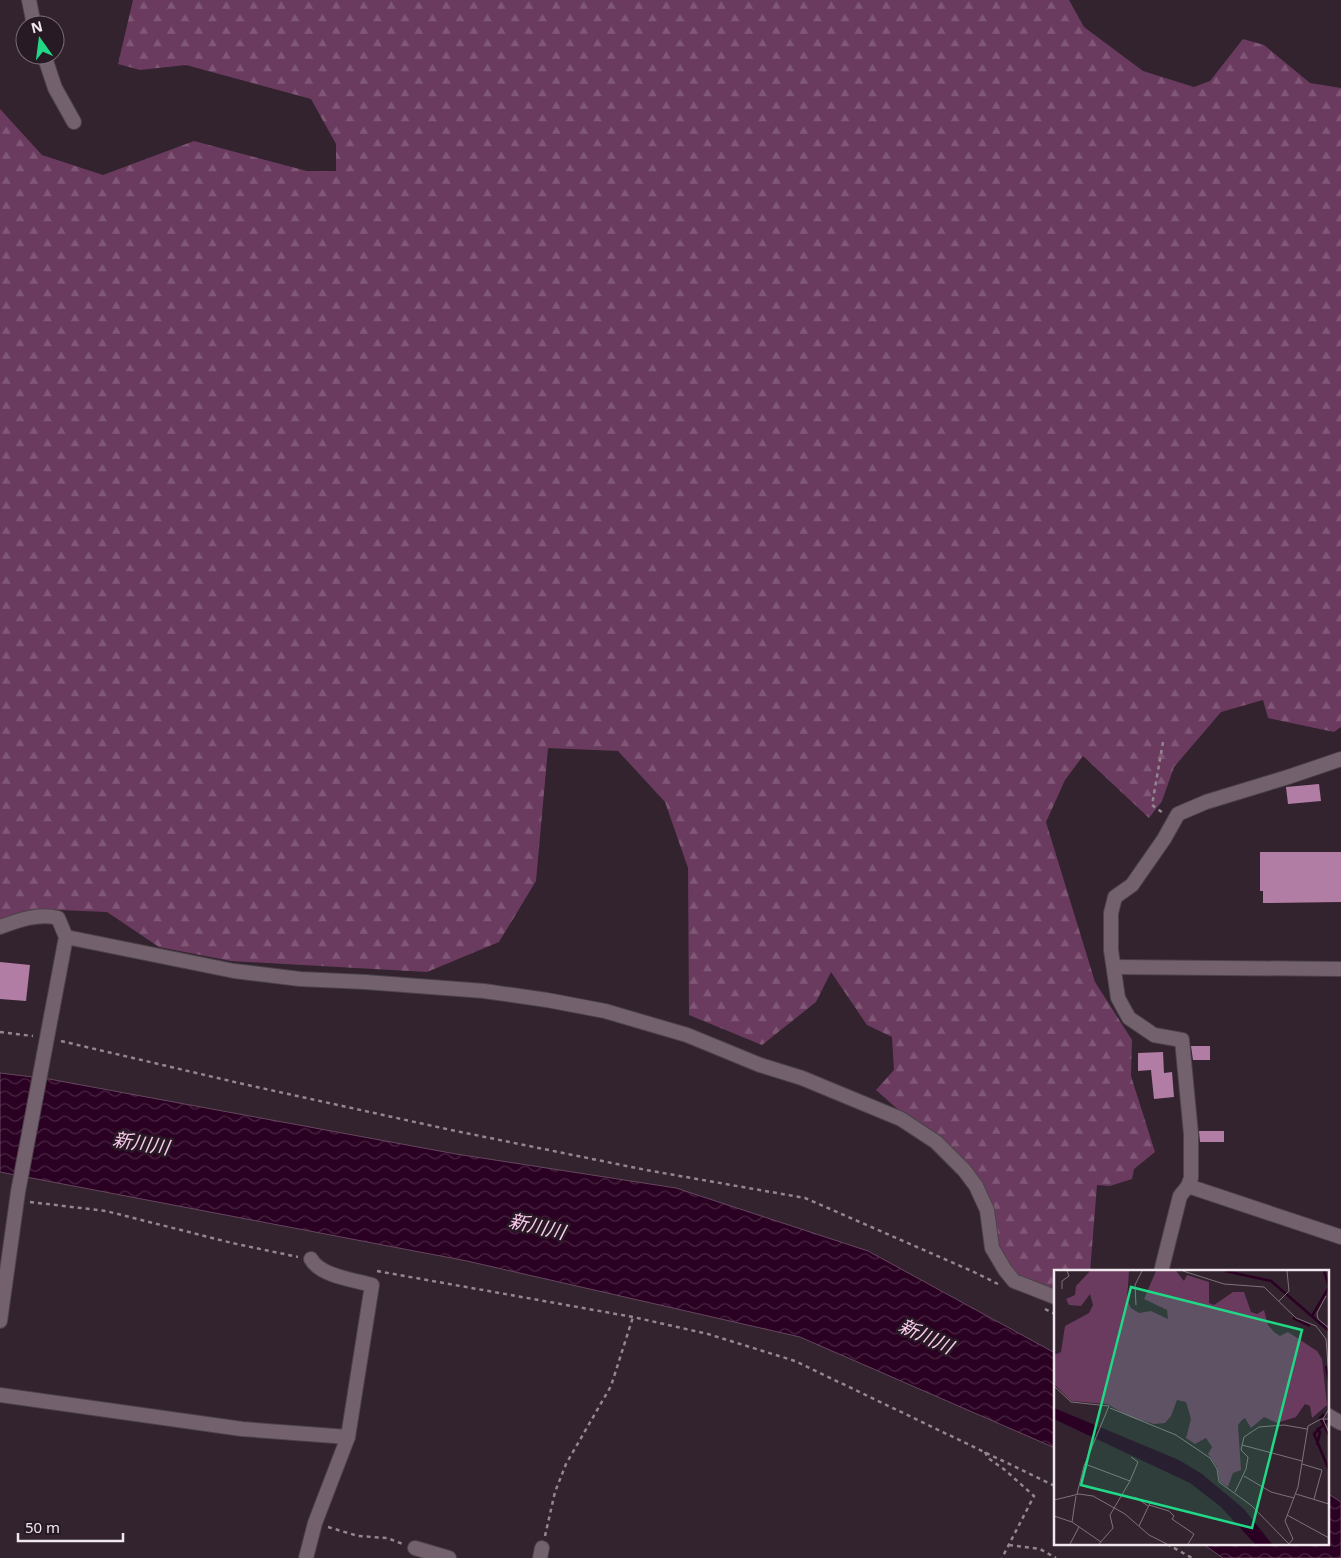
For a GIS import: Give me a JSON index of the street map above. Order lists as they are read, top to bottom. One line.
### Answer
{"water":["新川川"],"scale_bar":"50 m","north":"top"}
